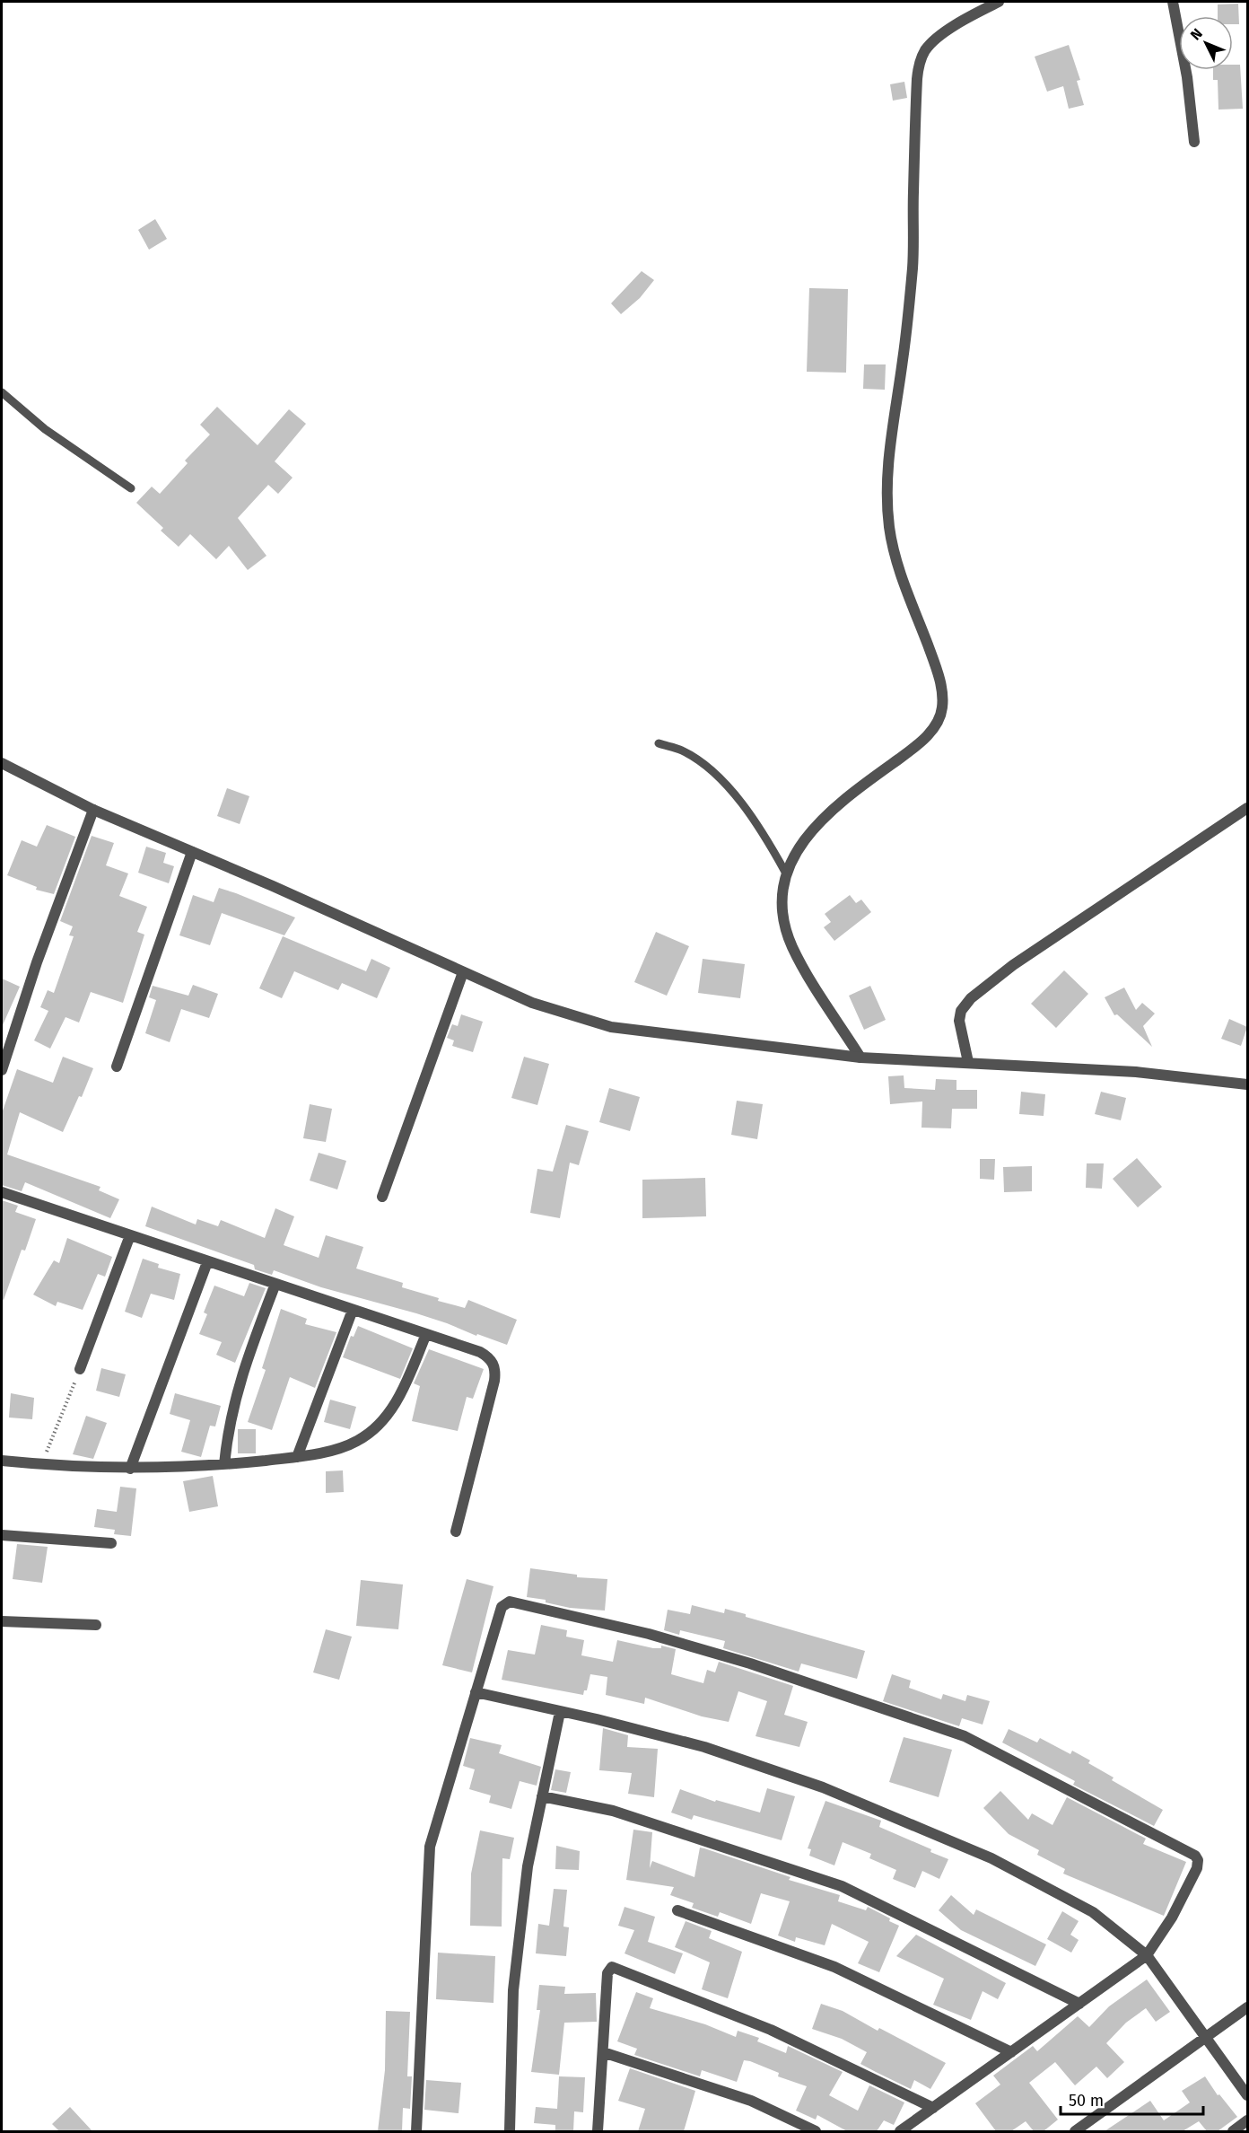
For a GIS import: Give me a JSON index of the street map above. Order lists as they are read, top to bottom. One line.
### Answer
{"scale_bar":"50 m","north":"top left"}
